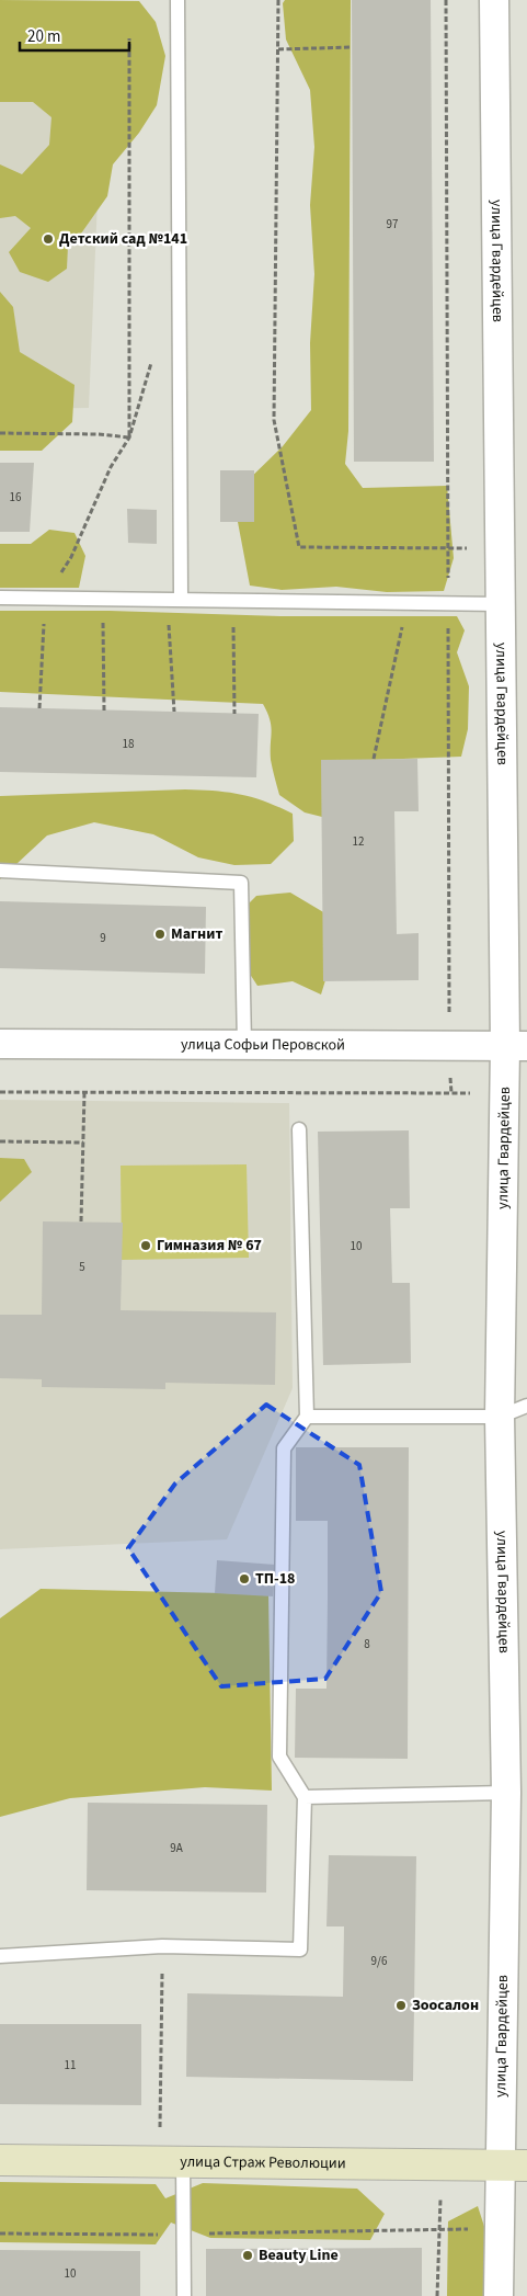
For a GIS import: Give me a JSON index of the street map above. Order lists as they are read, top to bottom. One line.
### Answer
{"streets":{"street":["улица Гвардейцев","улица Софьи Перовской","улица Страж Революции"]},"crossings":[["улица Гвардейцев","улица Софьи Перовской"],["улица Гвардейцев","улица Страж Революции"]],"places":["Детский сад №141","Магнит","Гимназия № 67","ТП-18","Зоосалон","Beauty Line"],"house_numbers":["97","16","18","12","9","10","5","8","9А","9/6","11","10"],"scale_bar":"20 m"}
